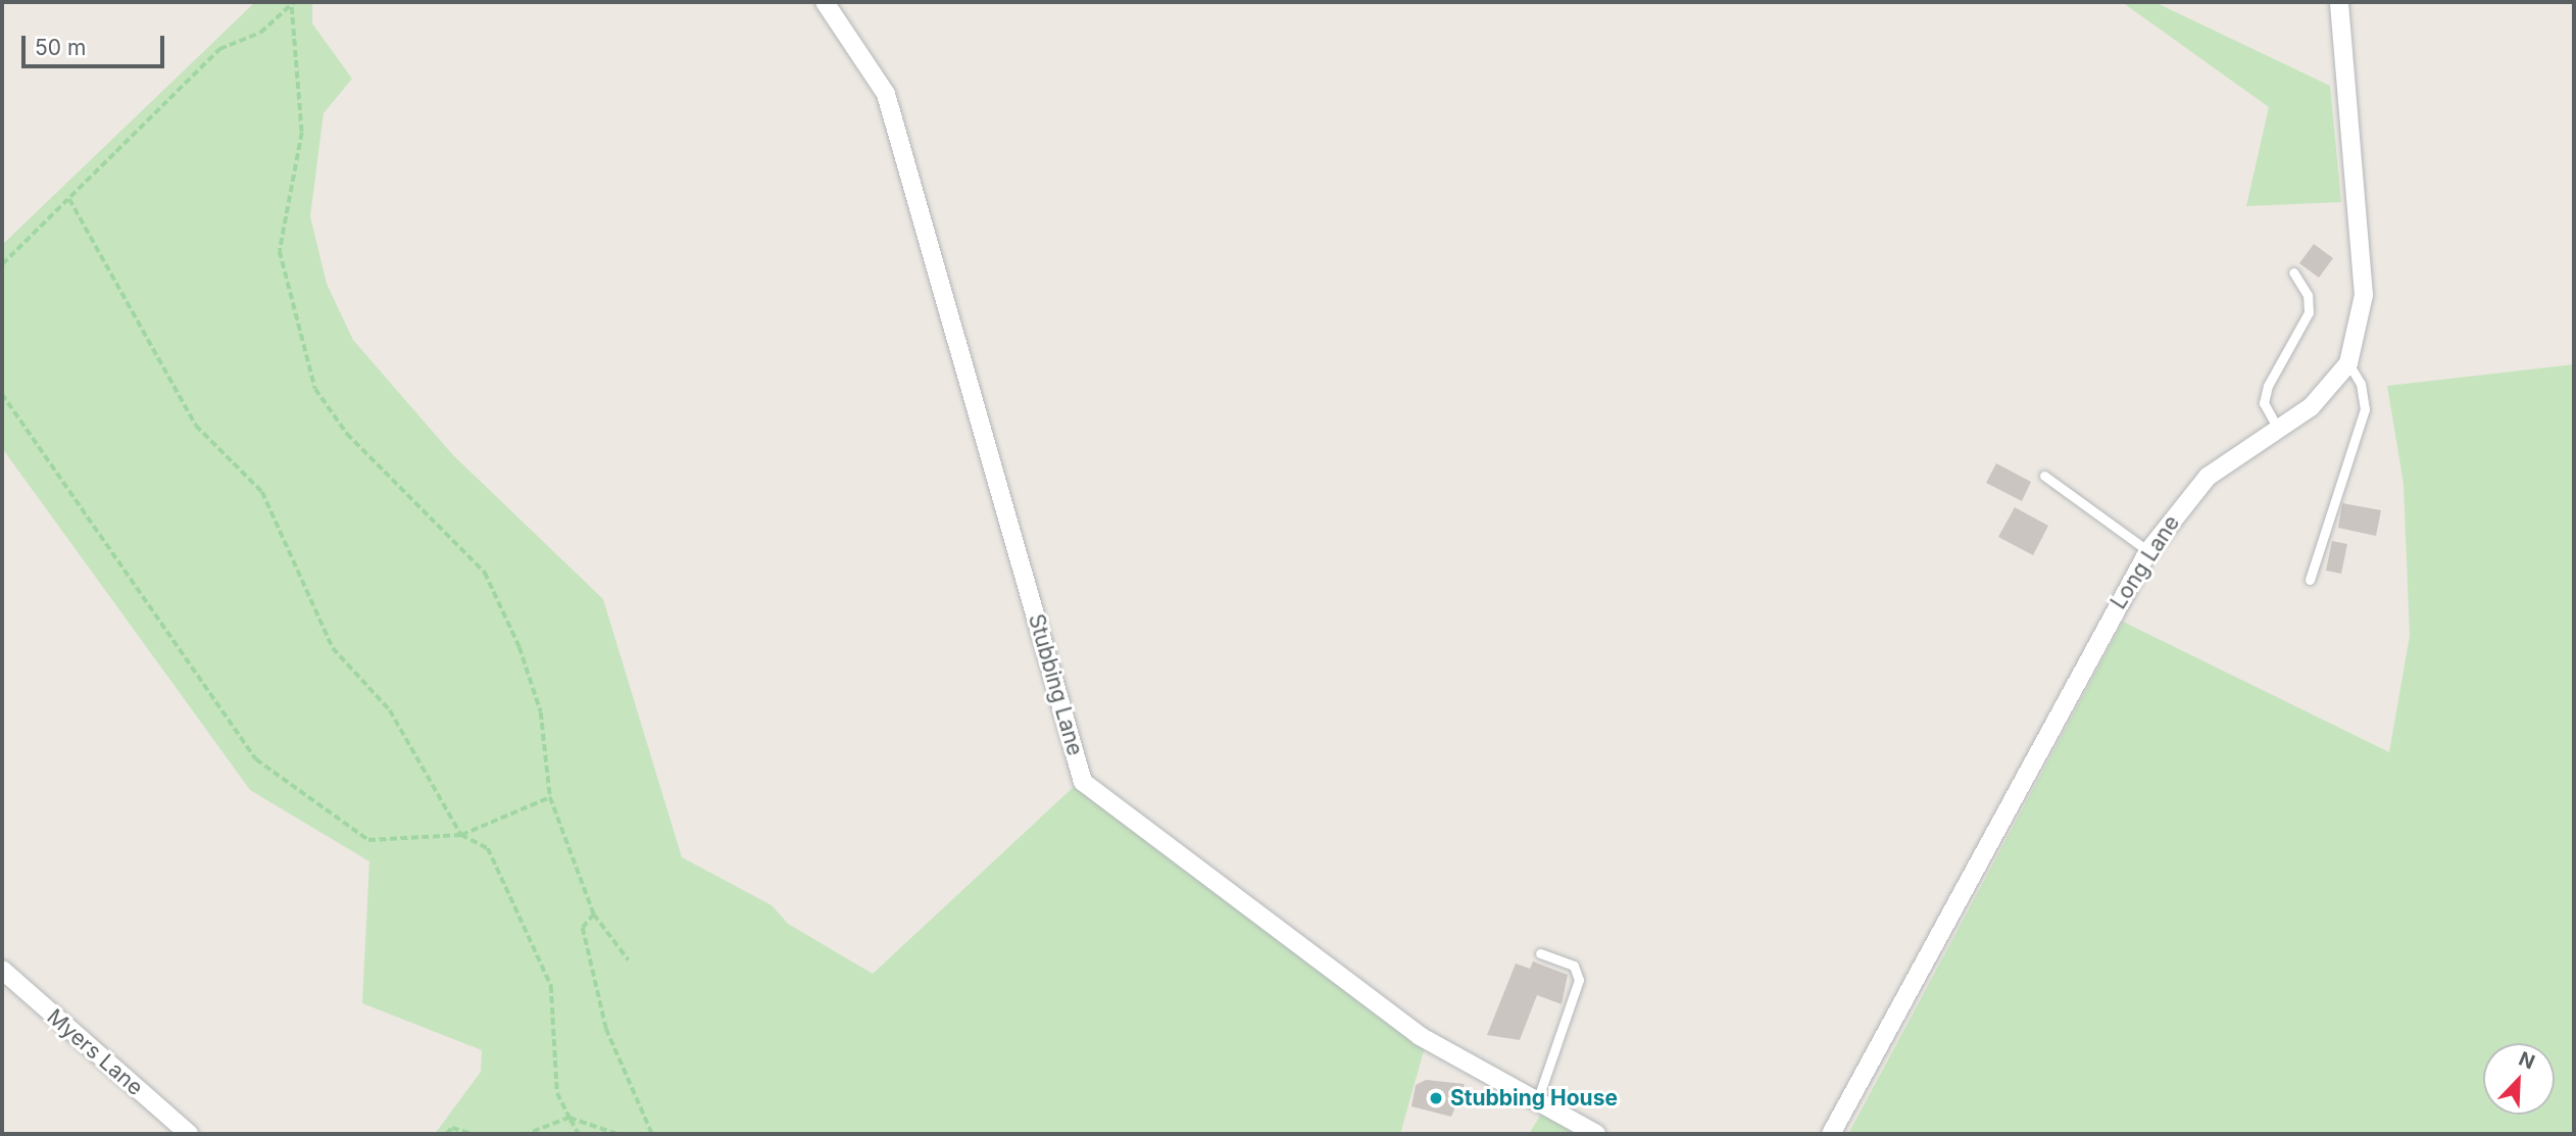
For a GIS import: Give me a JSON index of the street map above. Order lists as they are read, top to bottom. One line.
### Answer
{"streets":{"street":["Long Lane","Stubbing Lane","Myers Lane"]},"places":["Stubbing House"],"scale_bar":"50 m","north":"top right"}
